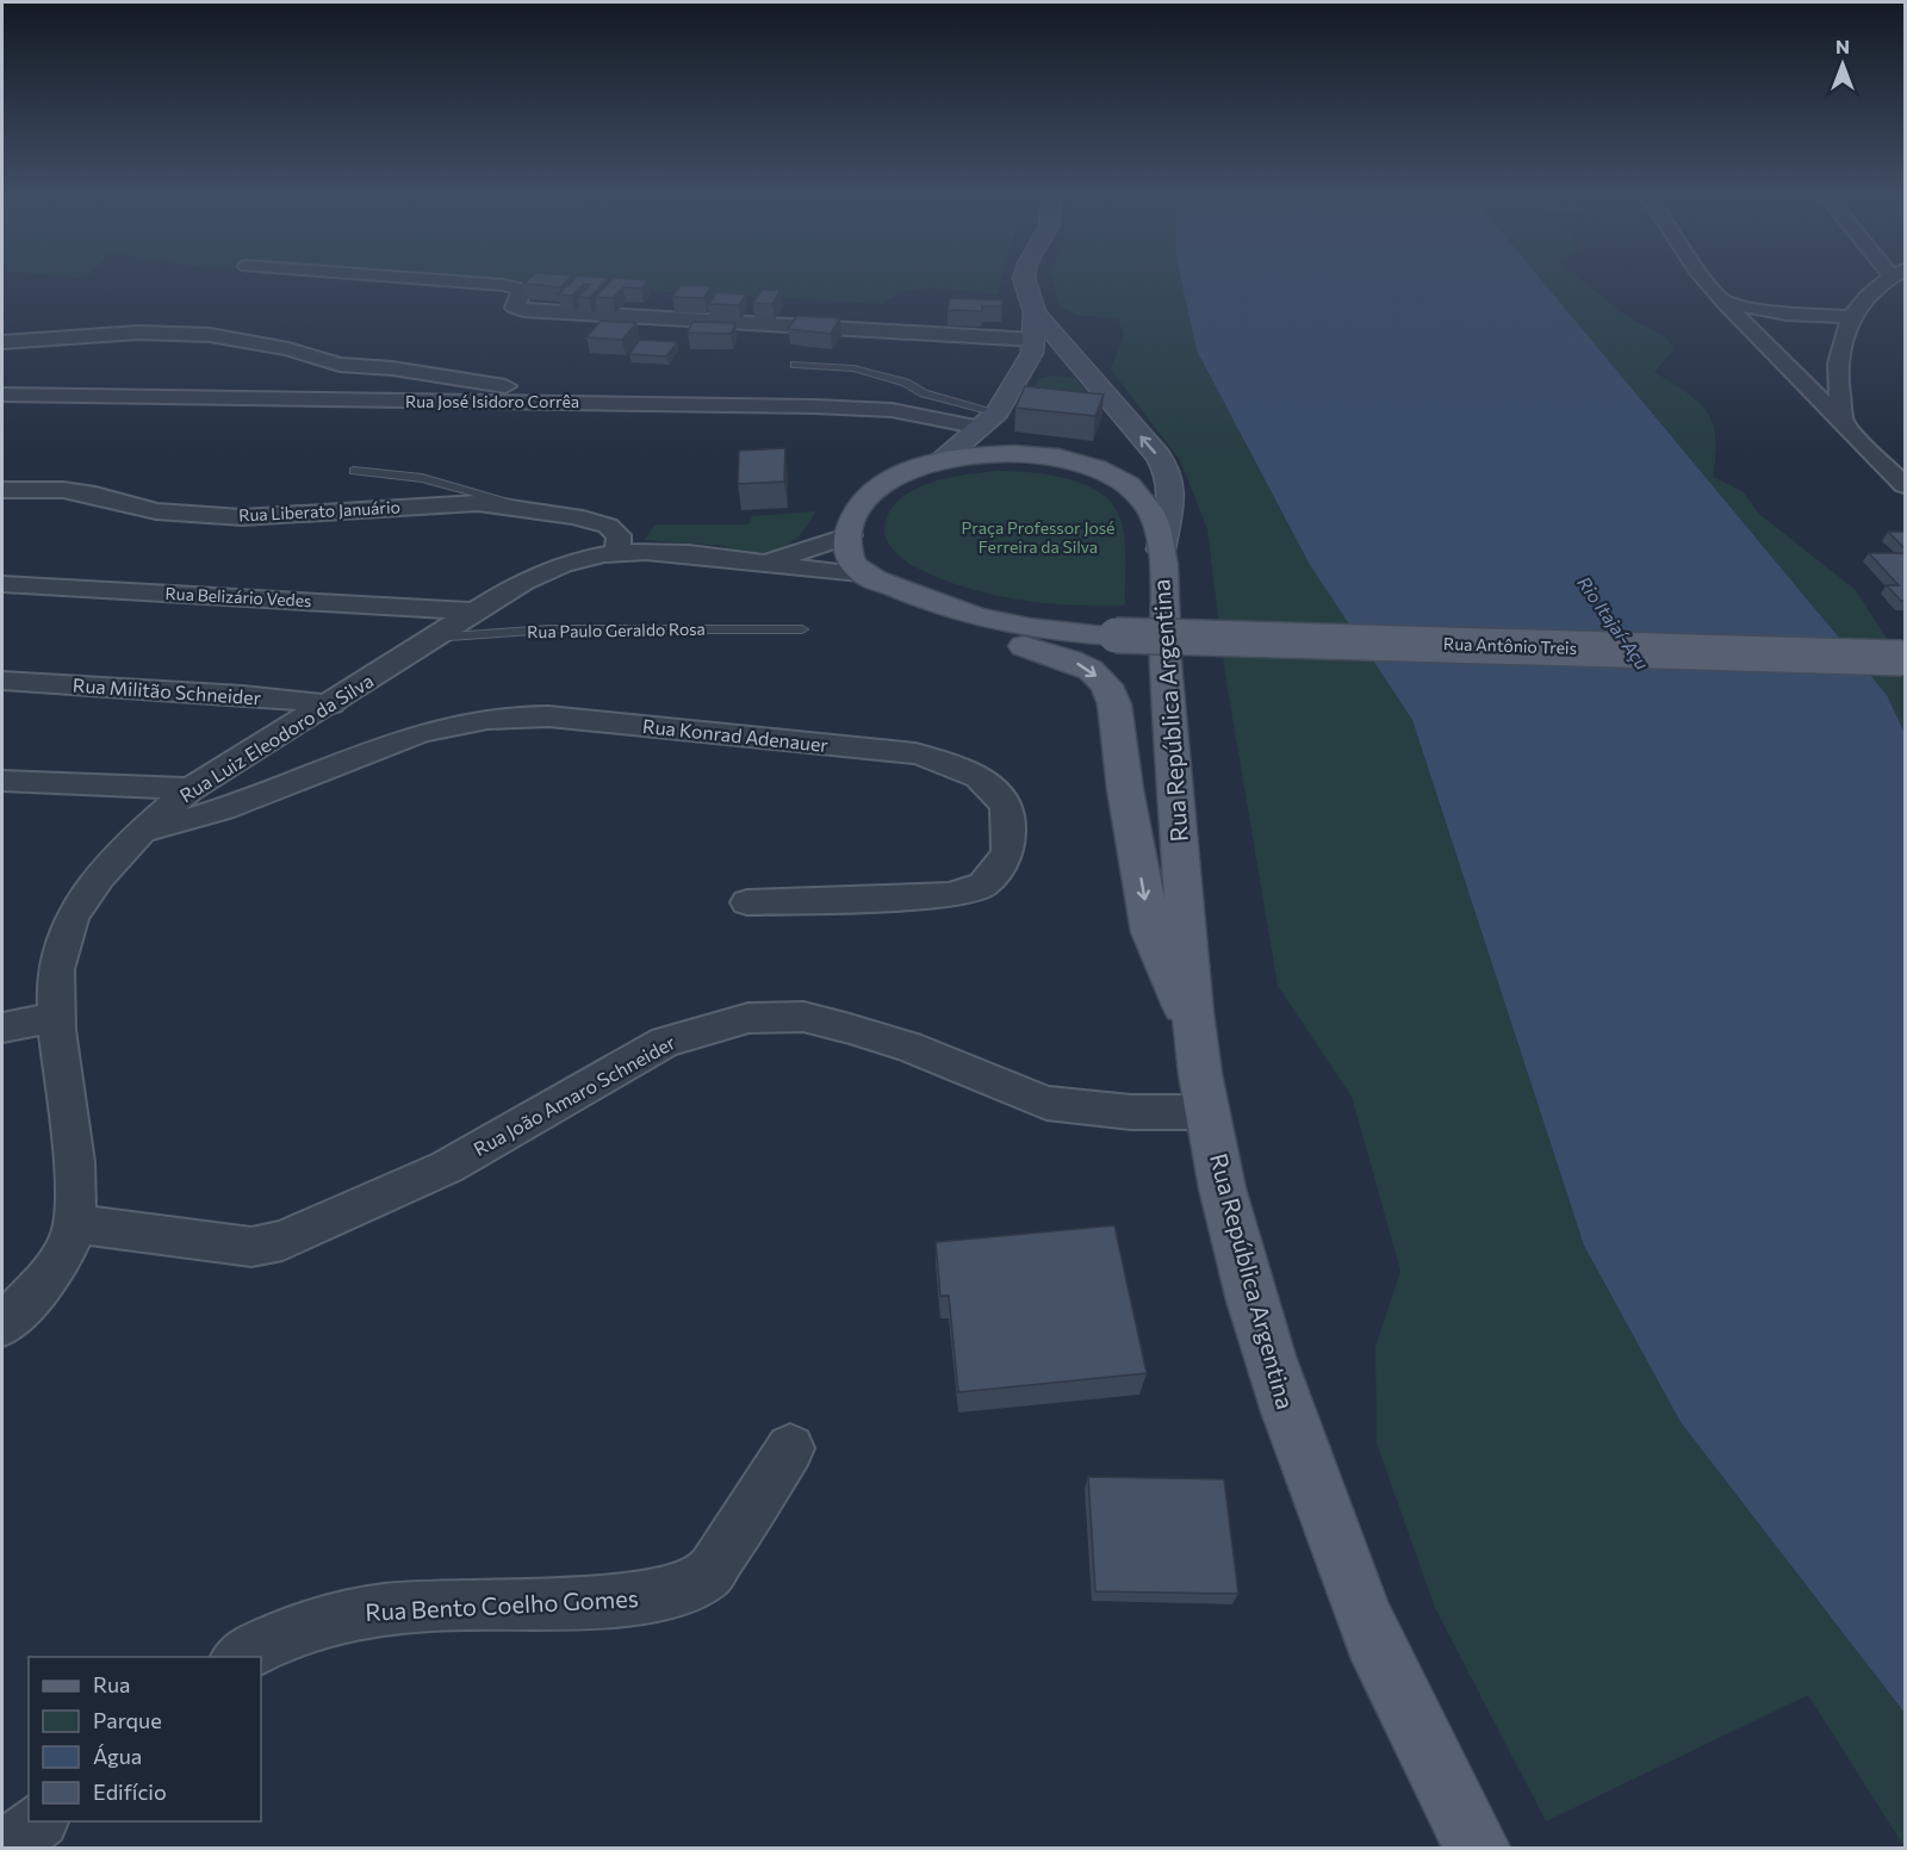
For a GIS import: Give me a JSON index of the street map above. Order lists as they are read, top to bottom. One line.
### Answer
{"streets":{"main road":["Rua Antônio Treis","Rua República Argentina"],"street":["Rua José Isidoro Corrêa","Rua Liberato Januário","Rua Belizário Vedes","Rua Militão Schneider","Rua Konrad Adenauer","Rua Luiz Eleodoro da Silva","Rua João Amaro Schneider","Rua Bento Coelho Gomes"],"lane":["Rua Paulo Geraldo Rosa"]},"crossings":[["Rua Liberato Januário","Rua Luiz Eleodoro da Silva"],["Rua Belizário Vedes","Rua Luiz Eleodoro da Silva"],["Rua Paulo Geraldo Rosa","Rua Luiz Eleodoro da Silva"],["Rua Antônio Treis","Rua Luiz Eleodoro da Silva"],["Rua Militão Schneider","Rua Luiz Eleodoro da Silva"],["Rua República Argentina","Rua Luiz Eleodoro da Silva"],["Rua República Argentina","Rua João Amaro Schneider"],["Rua Konrad Adenauer","Rua Luiz Eleodoro da Silva"],["Rua Luiz Eleodoro da Silva","Rua João Amaro Schneider"]],"water":["Rio Itajaí-Açu"],"parks":["Praça Professor José Ferreira da Silva"],"legend":["Rua","Parque","Água","Edifício"],"north":"top"}
